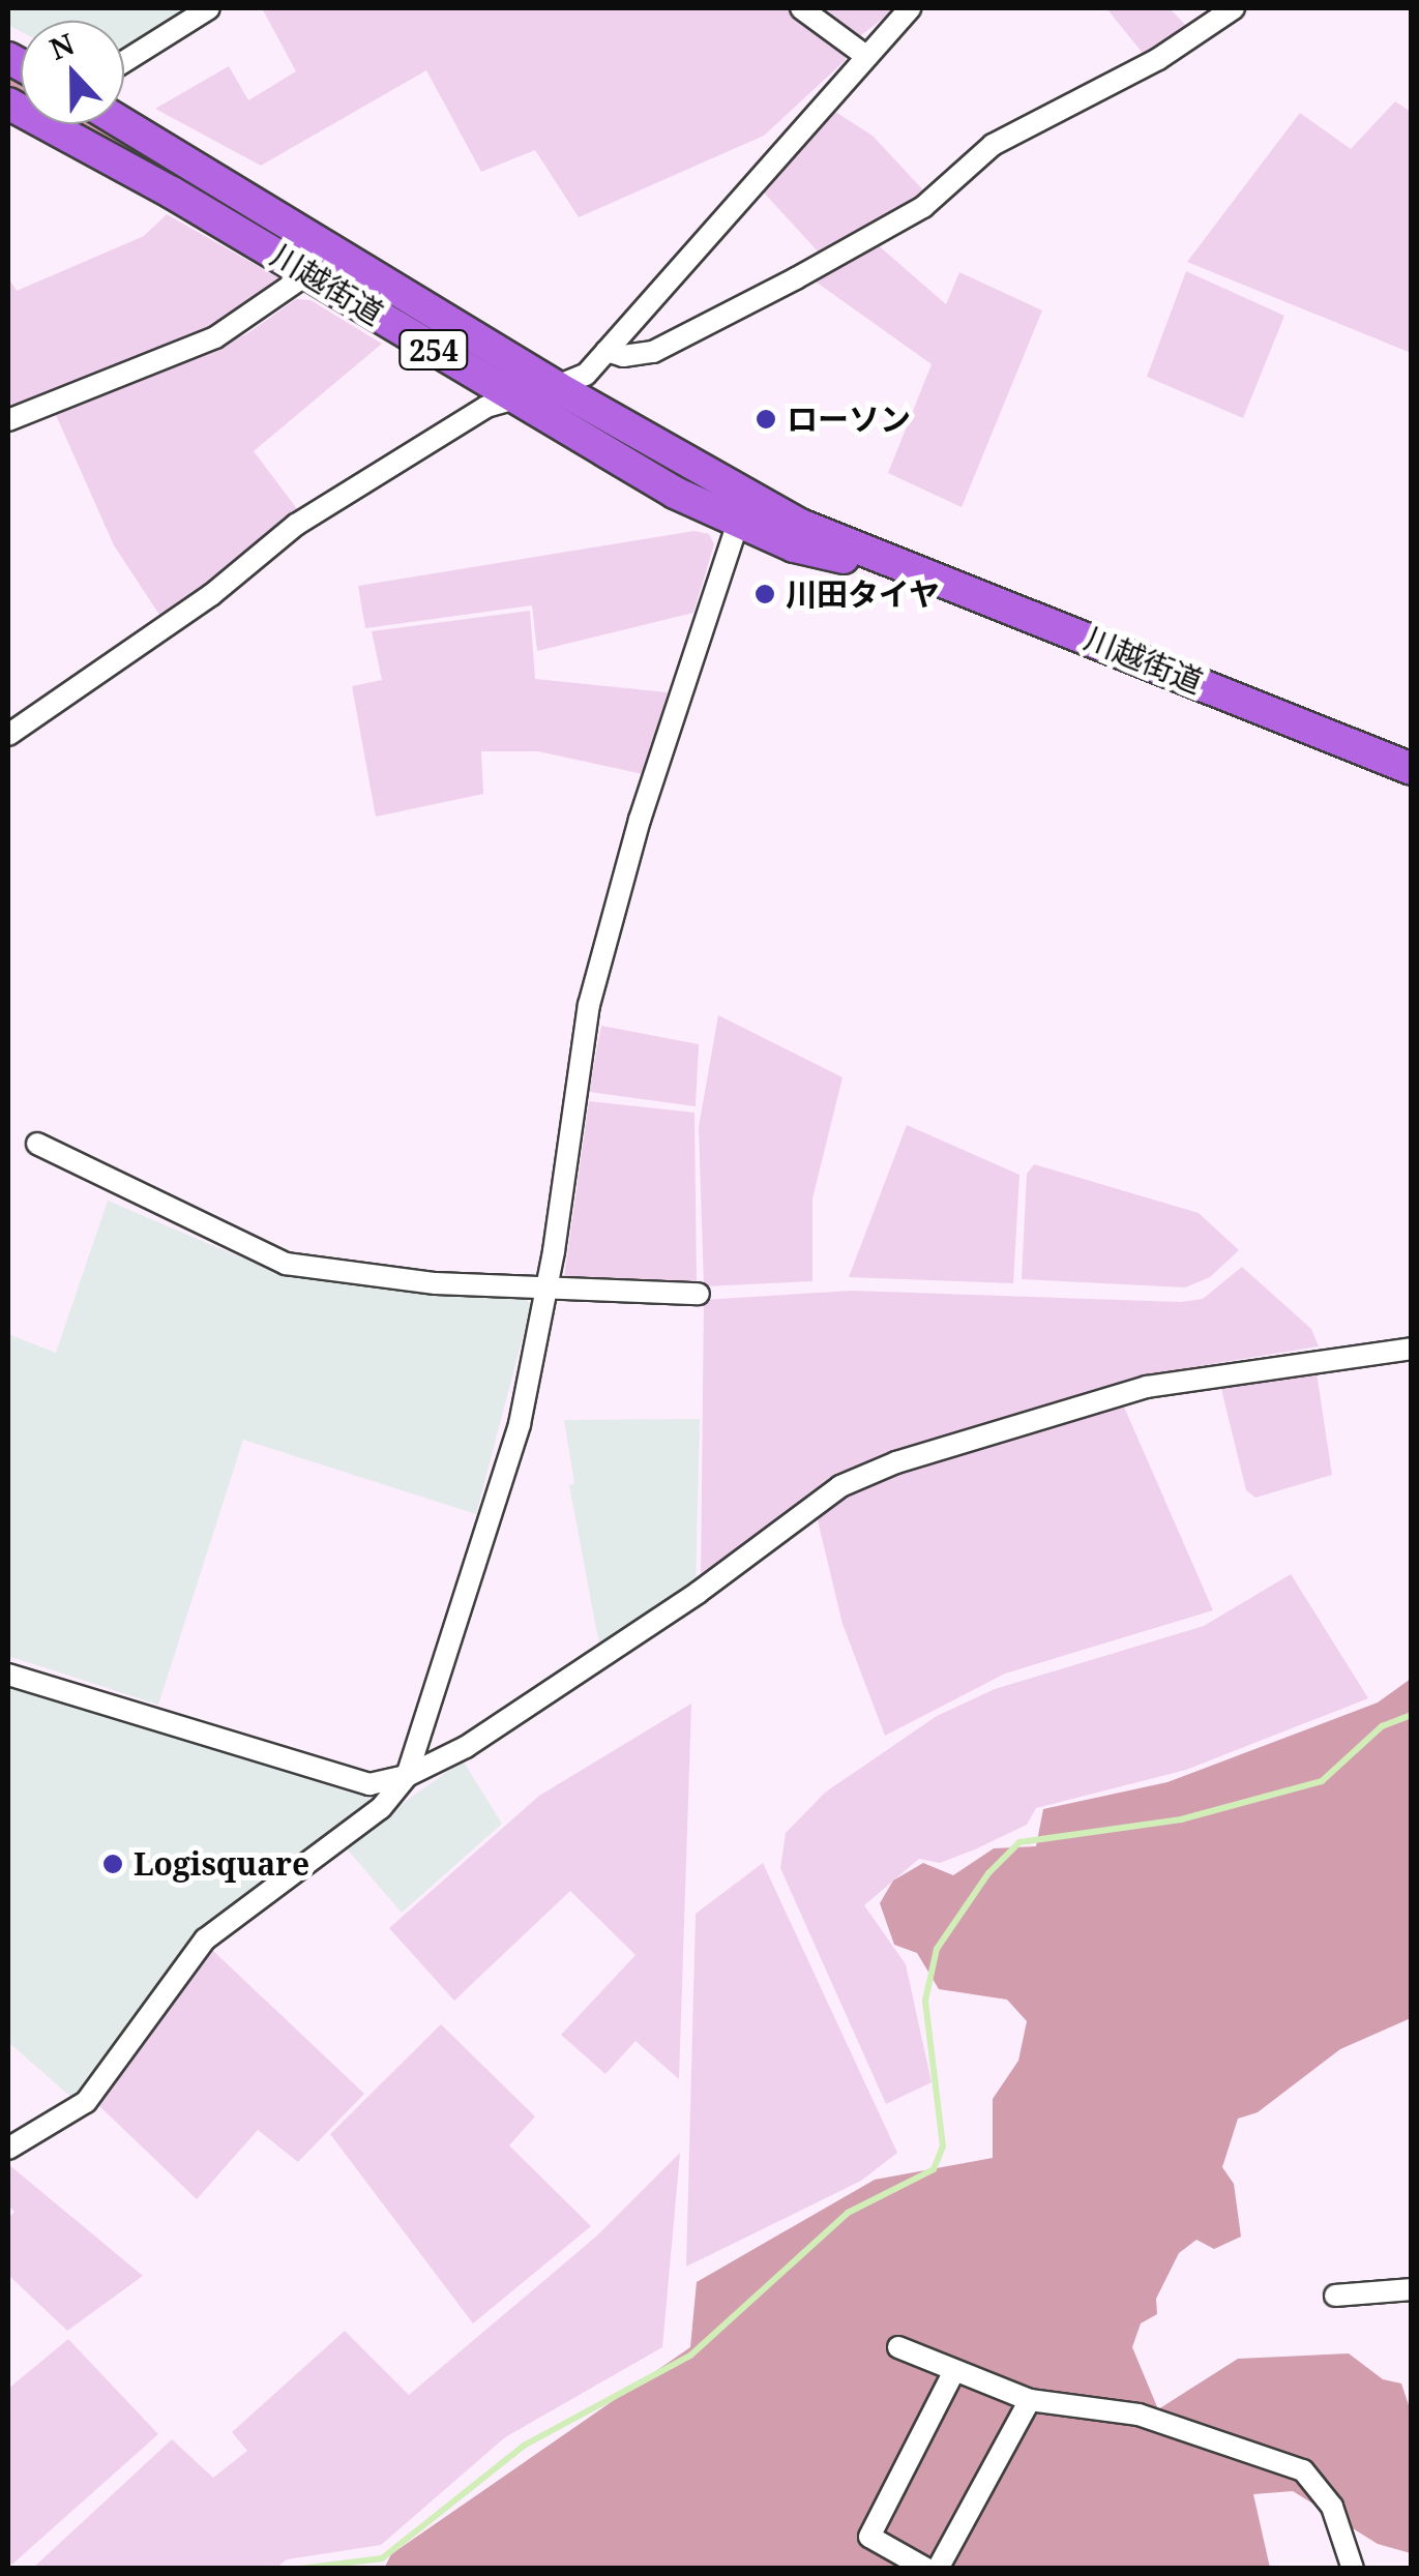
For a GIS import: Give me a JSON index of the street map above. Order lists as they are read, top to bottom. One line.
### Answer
{"streets":{"highway":["川越街道","254"]},"places":["ローソン","川田タイヤ","Logisquare"],"north":"top"}
